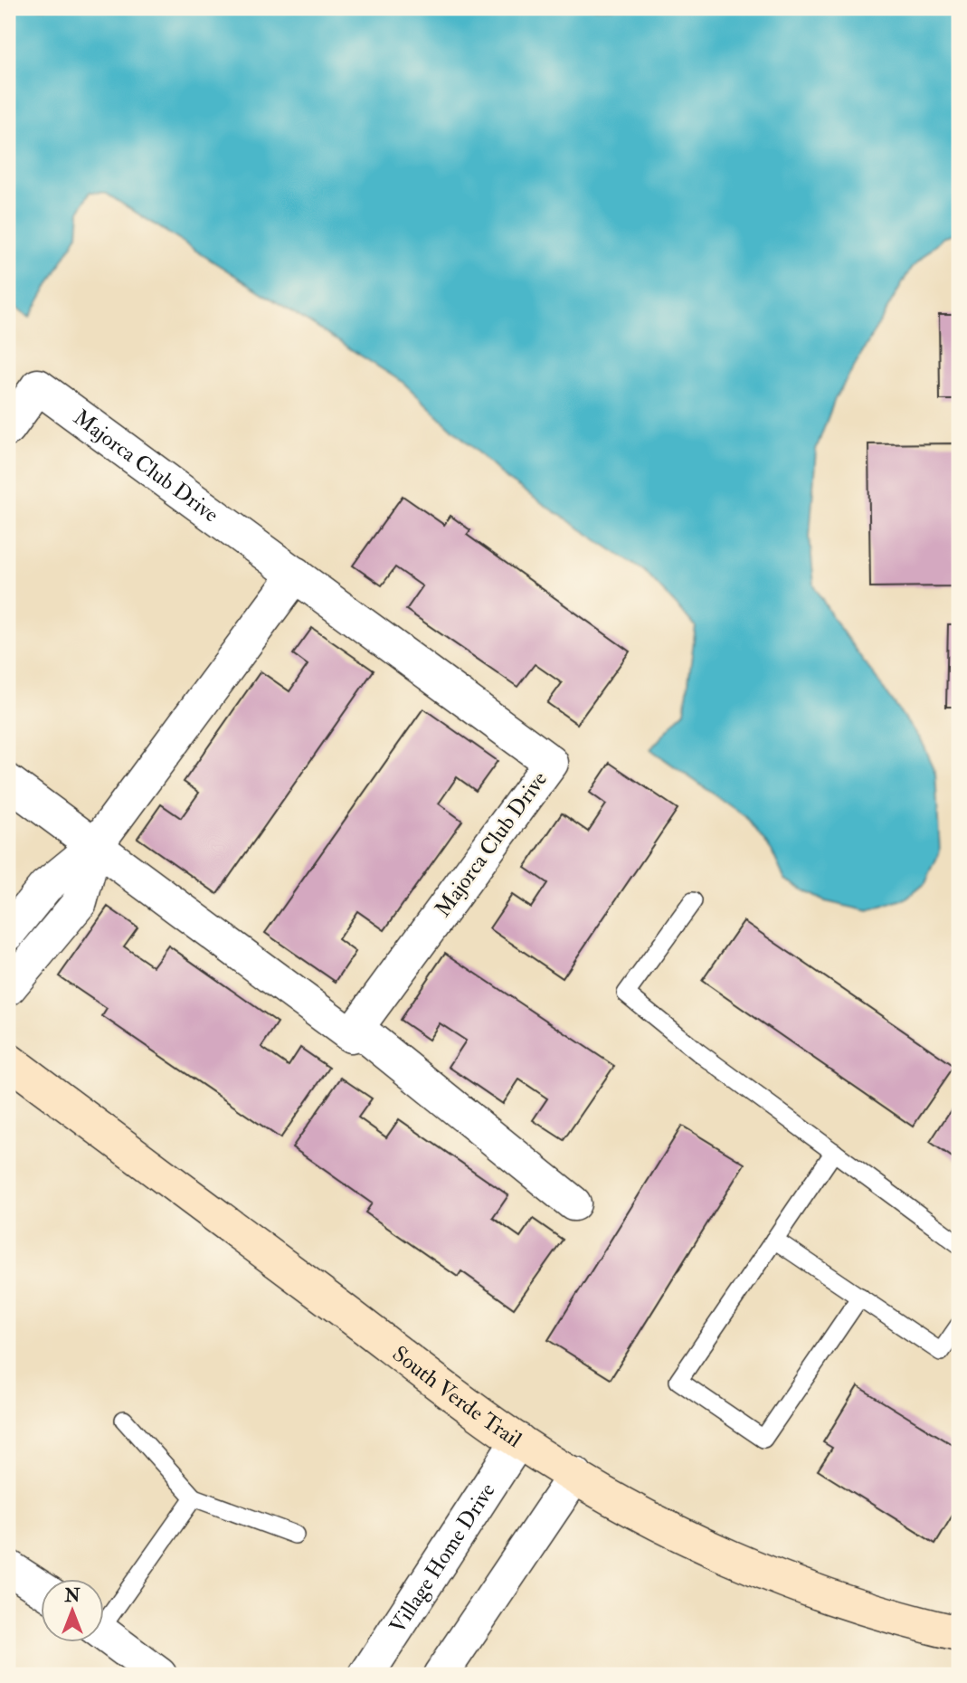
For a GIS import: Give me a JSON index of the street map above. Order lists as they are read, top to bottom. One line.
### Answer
{"streets":{"street":["Majorca Club Drive","South Verde Trail","Village Home Drive"]},"crossings":[["South Verde Trail","Village Home Drive"]],"north":"top"}
